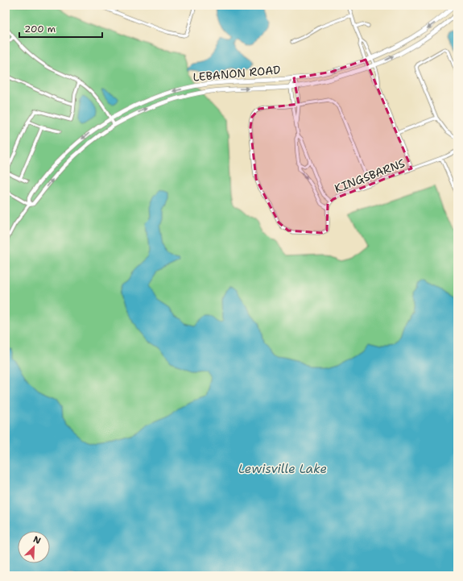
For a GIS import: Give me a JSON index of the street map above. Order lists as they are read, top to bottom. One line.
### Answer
{"streets":{"main road":["LEBANON ROAD"],"street":["KINGSBARNS"]},"water":["Lewisville Lake"],"scale_bar":"200 m","north":"top right"}
